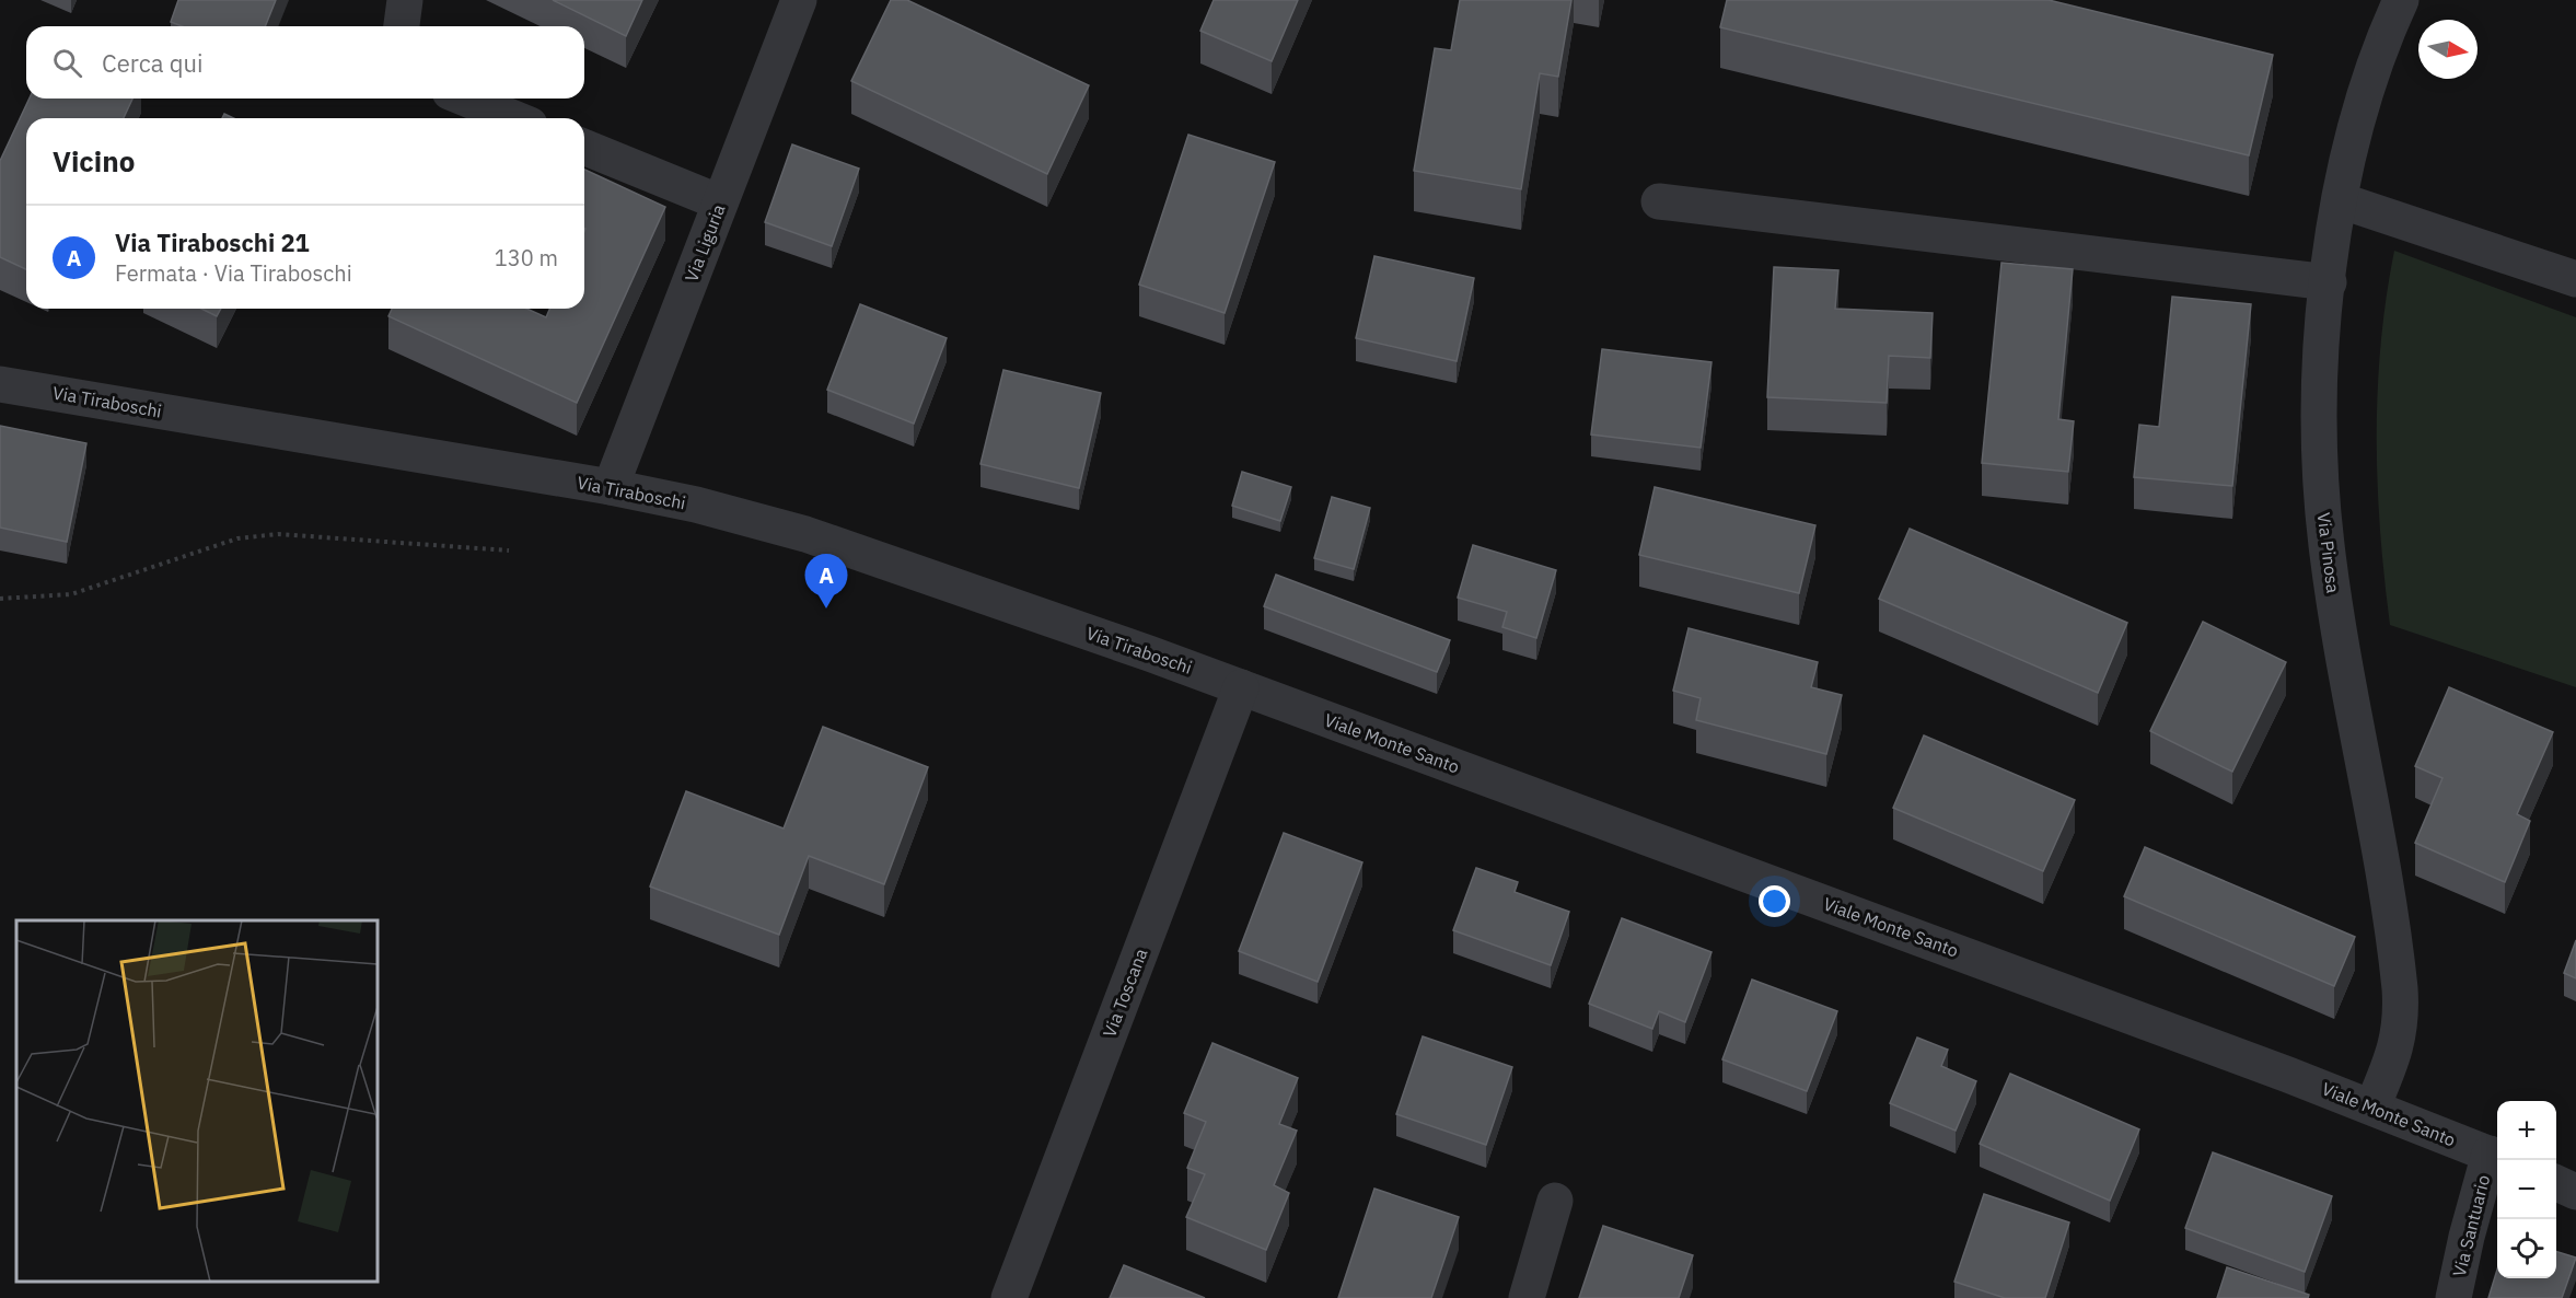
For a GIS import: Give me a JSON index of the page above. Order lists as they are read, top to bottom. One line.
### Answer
{"streets":{"street":["Via Liguria","Via Tiraboschi","Via Pinosa","Viale Monte Santo","Via Toscana","Via Santuario"]},"crossings":[["Via Liguria","Via Tiraboschi"],["Via Tiraboschi","Viale Monte Santo"],["Via Tiraboschi","Via Toscana"],["Via Pinosa","Viale Monte Santo"],["Viale Monte Santo","Via Toscana"],["Viale Monte Santo","Via Santuario"]],"north":"right","page":{"search":"Cerca qui","heading":"Vicino","list":[{"mark":"A","name":"Via Tiraboschi 21","note":"Fermata · Via Tiraboschi","value":"130 m"}],"pins":"A","map_buttons":["+","−"]}}
